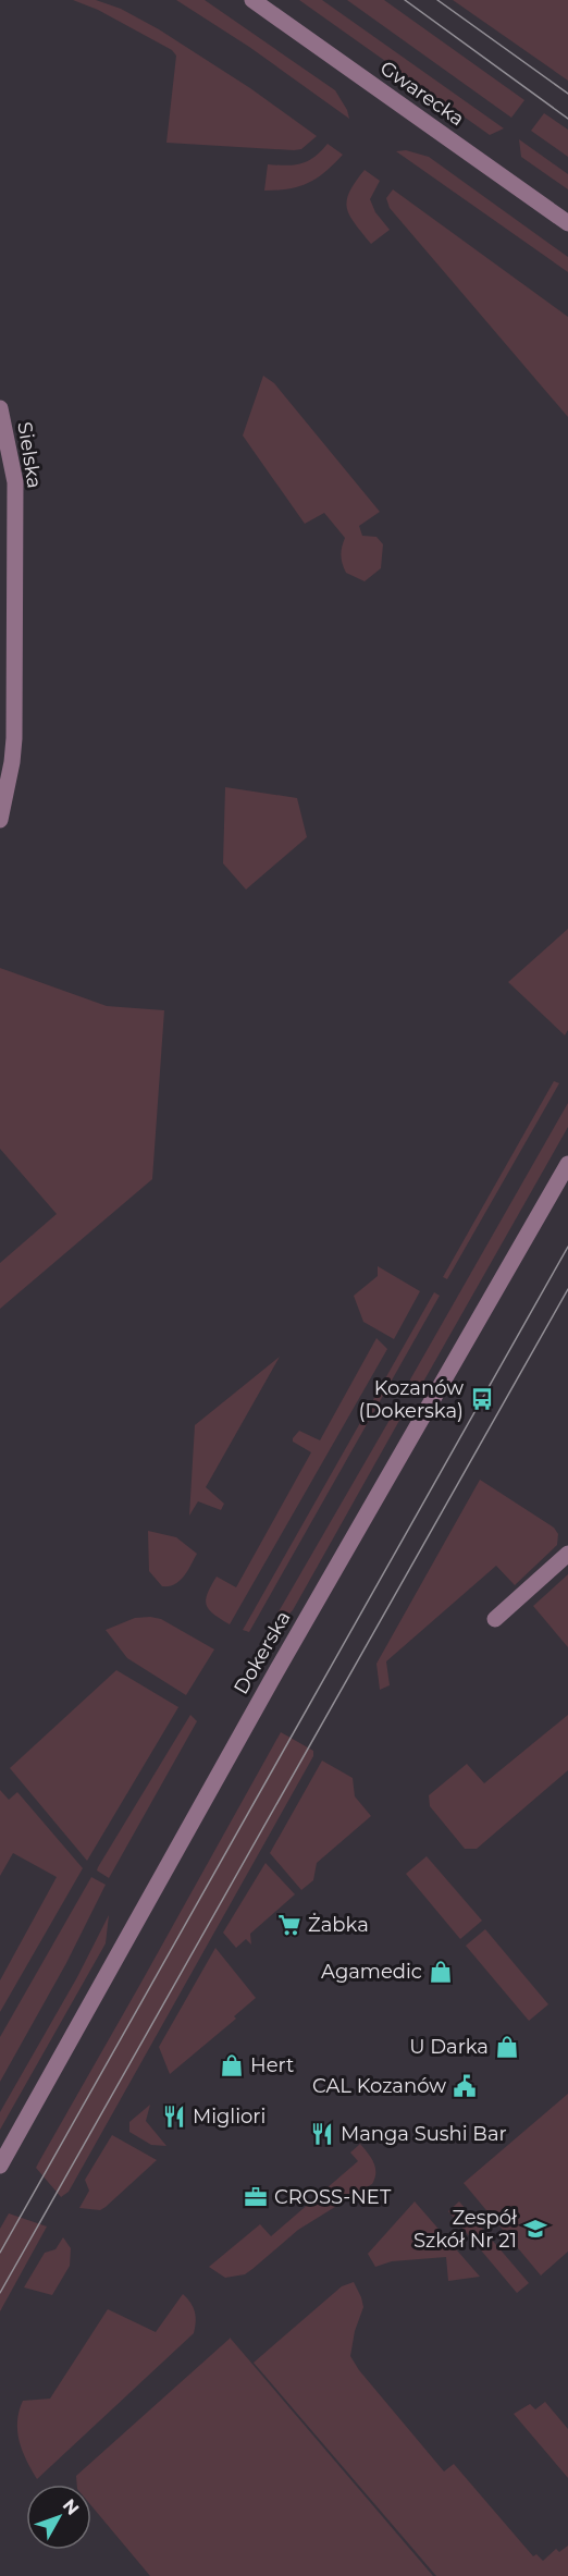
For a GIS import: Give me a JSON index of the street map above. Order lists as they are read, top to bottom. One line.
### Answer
{"streets":{"street":["Gwarecka","Sielska","Dokerska"]},"places":{"bus stop":["Kozanów (Dokerska)"],"supermarket":["Żabka"],"shop":["Agamedic","U Darka","Hert"],"public building":["CAL Kozanów"],"restaurant":["Migliori","Manga Sushi Bar"],"office":["CROSS-NET"],"school or university":["Zespół Szkół Nr 21"]},"north":"top right"}
